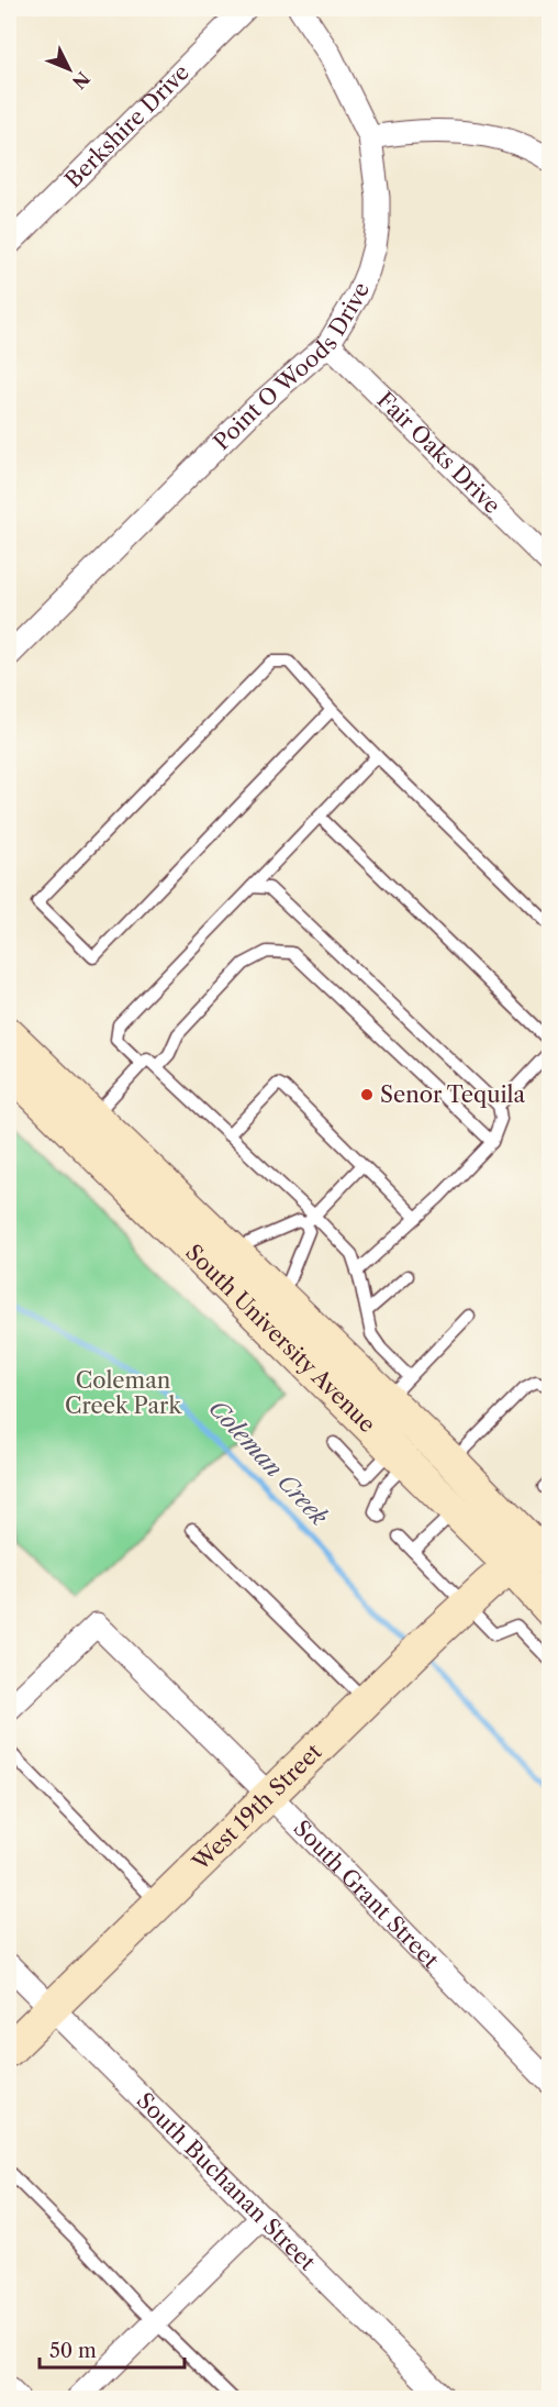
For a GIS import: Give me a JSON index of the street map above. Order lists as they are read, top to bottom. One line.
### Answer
{"streets":{"main road":["South University Avenue","West 19th Street"],"street":["Berkshire Drive","Point O Woods Drive","Fair Oaks Drive","South Grant Street","South Buchanan Street"]},"crossings":[["Point O Woods Drive","Fair Oaks Drive"],["South University Avenue","West 19th Street"],["West 19th Street","South Grant Street"],["West 19th Street","South Buchanan Street"]],"water":["Coleman Creek"],"parks":["Coleman Creek Park"],"places":["Senor Tequila"],"scale_bar":"50 m","north":"bottom right"}
